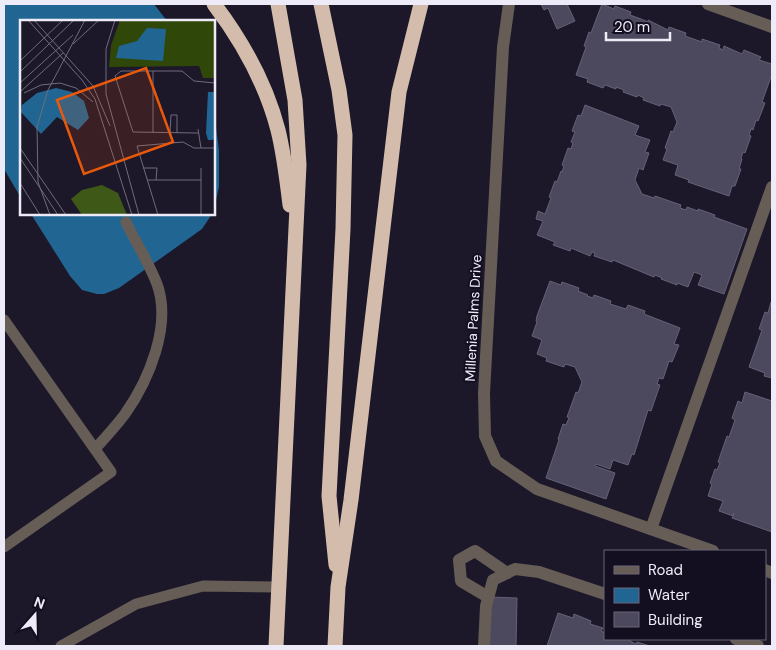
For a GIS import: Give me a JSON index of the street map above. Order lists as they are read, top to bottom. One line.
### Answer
{"streets":{"street":["Millenia Palms Drive"]},"legend":["Road","Water","Building"],"scale_bar":"20 m","north":"top"}
